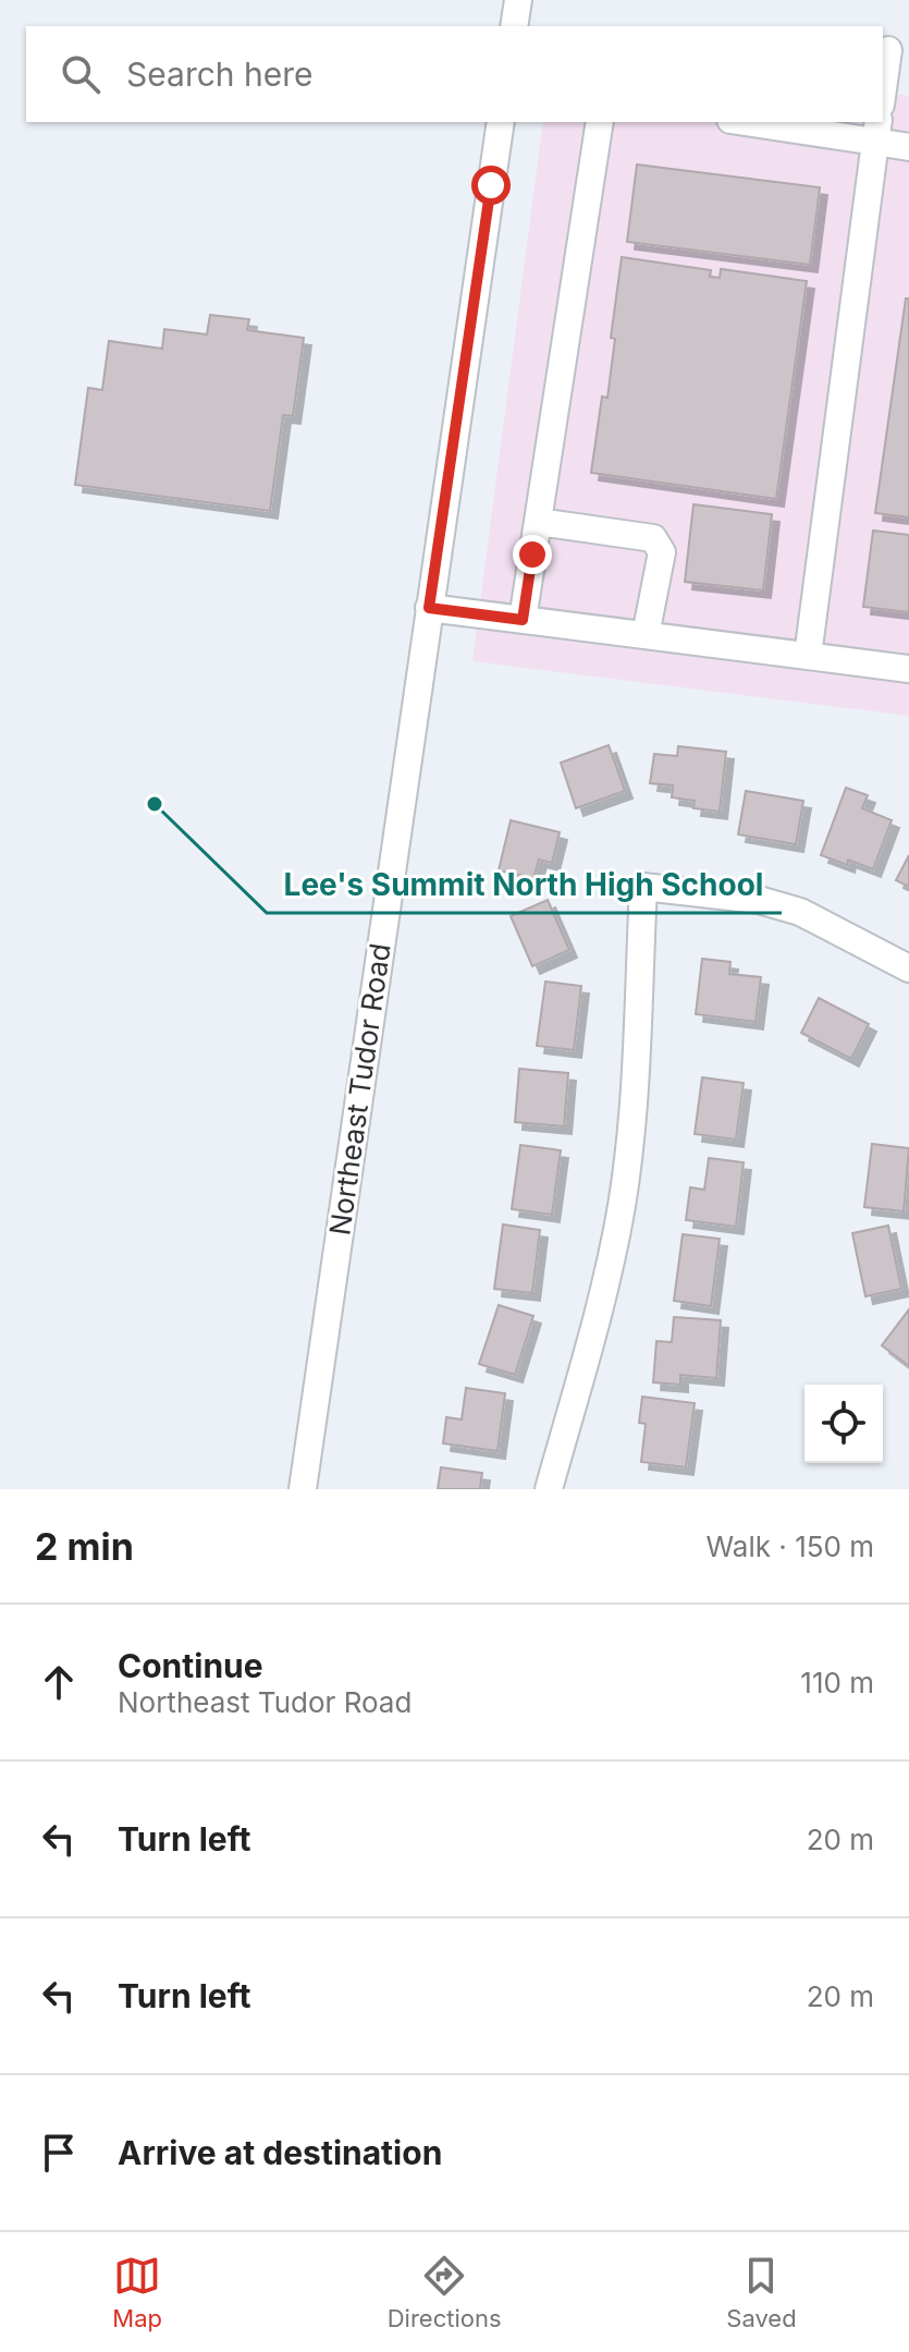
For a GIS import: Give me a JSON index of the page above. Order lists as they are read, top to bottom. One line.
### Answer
{"streets":{"street":["Northeast Tudor Road"]},"places":["Lee's Summit North High School"],"page":{"search":"Search here","heading":["2 min","Walk · 150 m"],"list":[["Continue","Northeast Tudor Road","110 m"],["Turn left","20 m"],["Turn left","20 m"],"Arrive at destination"],"nav":["Map","Directions","Saved"]}}
